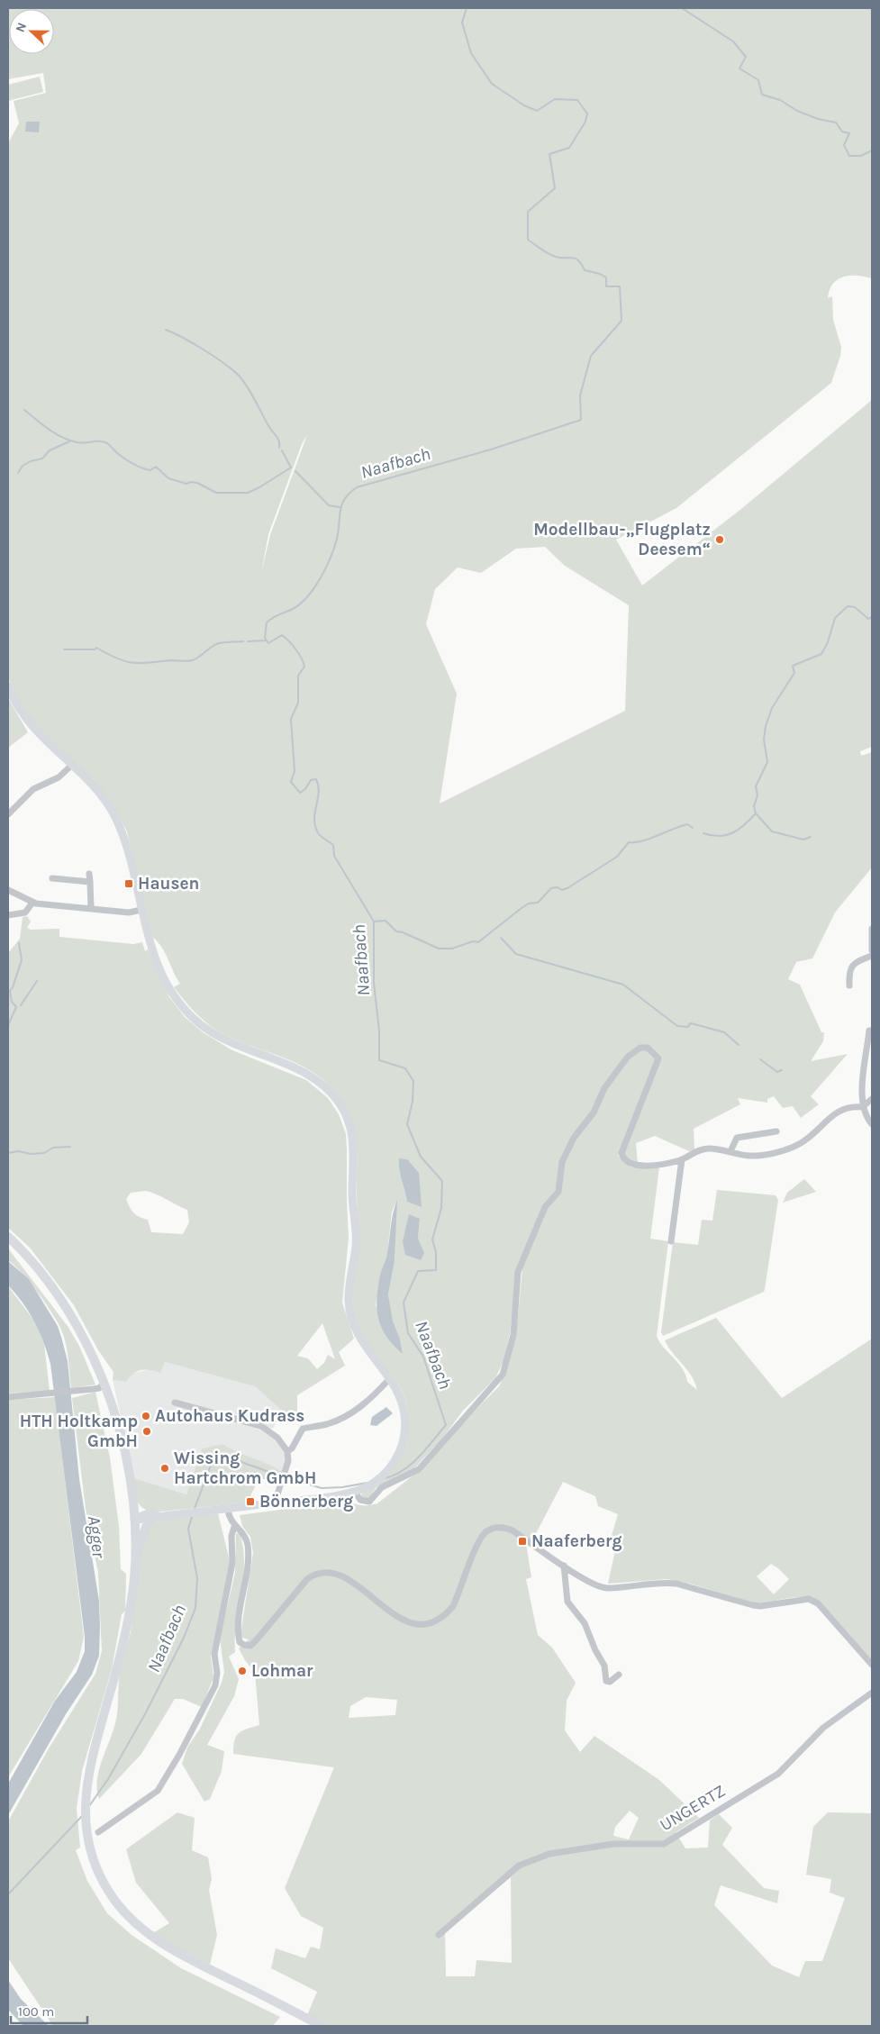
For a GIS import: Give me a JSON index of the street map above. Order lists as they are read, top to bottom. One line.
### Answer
{"streets":{"street":["UNGERTZ"]},"water":["Naafbach","Agger"],"places":{"other":["Modellbau-„Flugplatz Deesem“","Autohaus Kudrass","HTH Holtkamp GmbH","Wissing Hartchrom GmbH","Lohmar"],"transit":["Hausen","Bönnerberg","Naaferberg"]},"scale_bar":"100 m","north":"left"}
